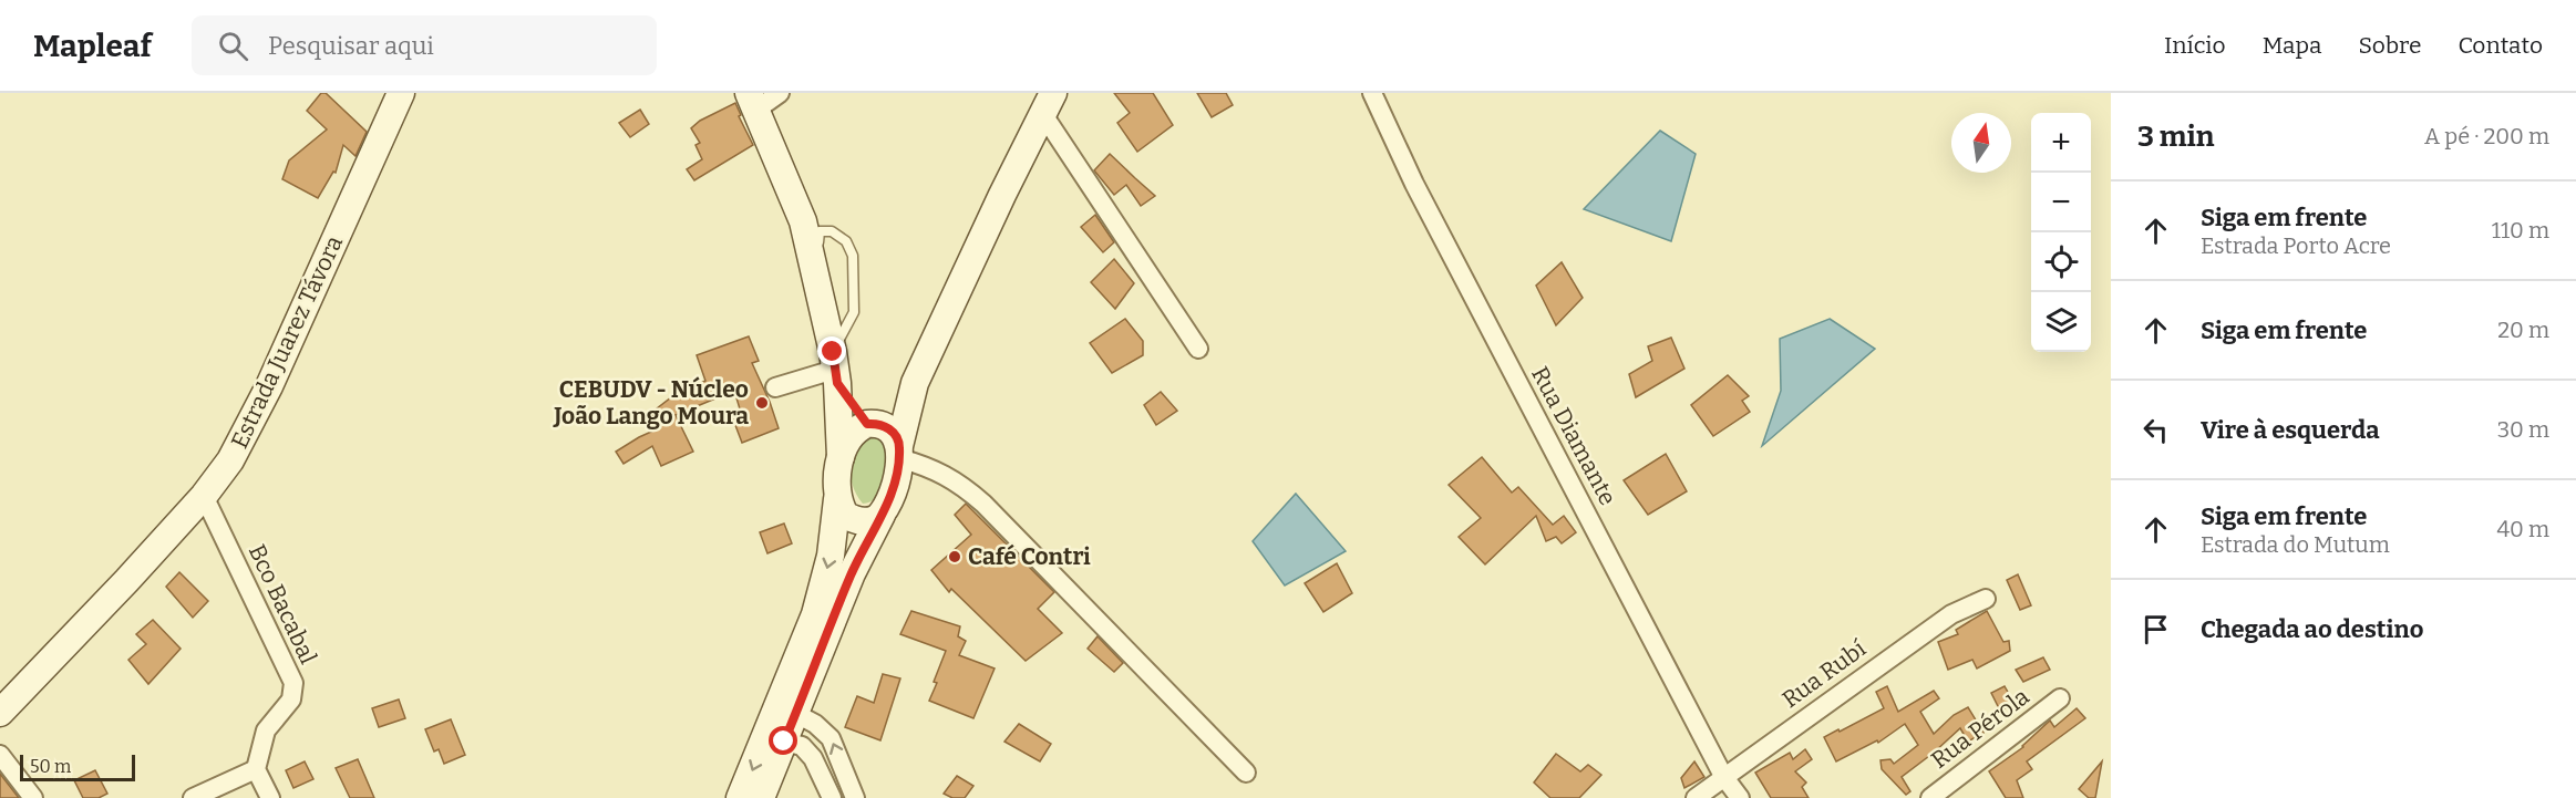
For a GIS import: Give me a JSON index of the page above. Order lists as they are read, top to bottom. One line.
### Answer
{"streets":{"main road":["Estrada Juarez Távora"],"street":["Rua Diamante","Bco Bacabal","Rua Rubí","Rua Pérola"]},"crossings":[["Estrada Juarez Távora","Bco Bacabal"],["Rua Diamante","Rua Rubí"]],"places":["CEBUDV - Núcleo João Lango Moura","Café Contri"],"scale_bar":"50 m","north":"top","page":{"header":"Mapleaf","search":"Pesquisar aqui","nav":["Início","Mapa","Sobre","Contato"],"heading":["3 min","A pé · 200 m"],"map_buttons":["+","−"],"list":[["Siga em frente","Estrada Porto Acre","110 m"],["Siga em frente","20 m"],["Vire à esquerda","30 m"],["Siga em frente","Estrada do Mutum","40 m"],"Chegada ao destino"],"scale":"50 m"}}
